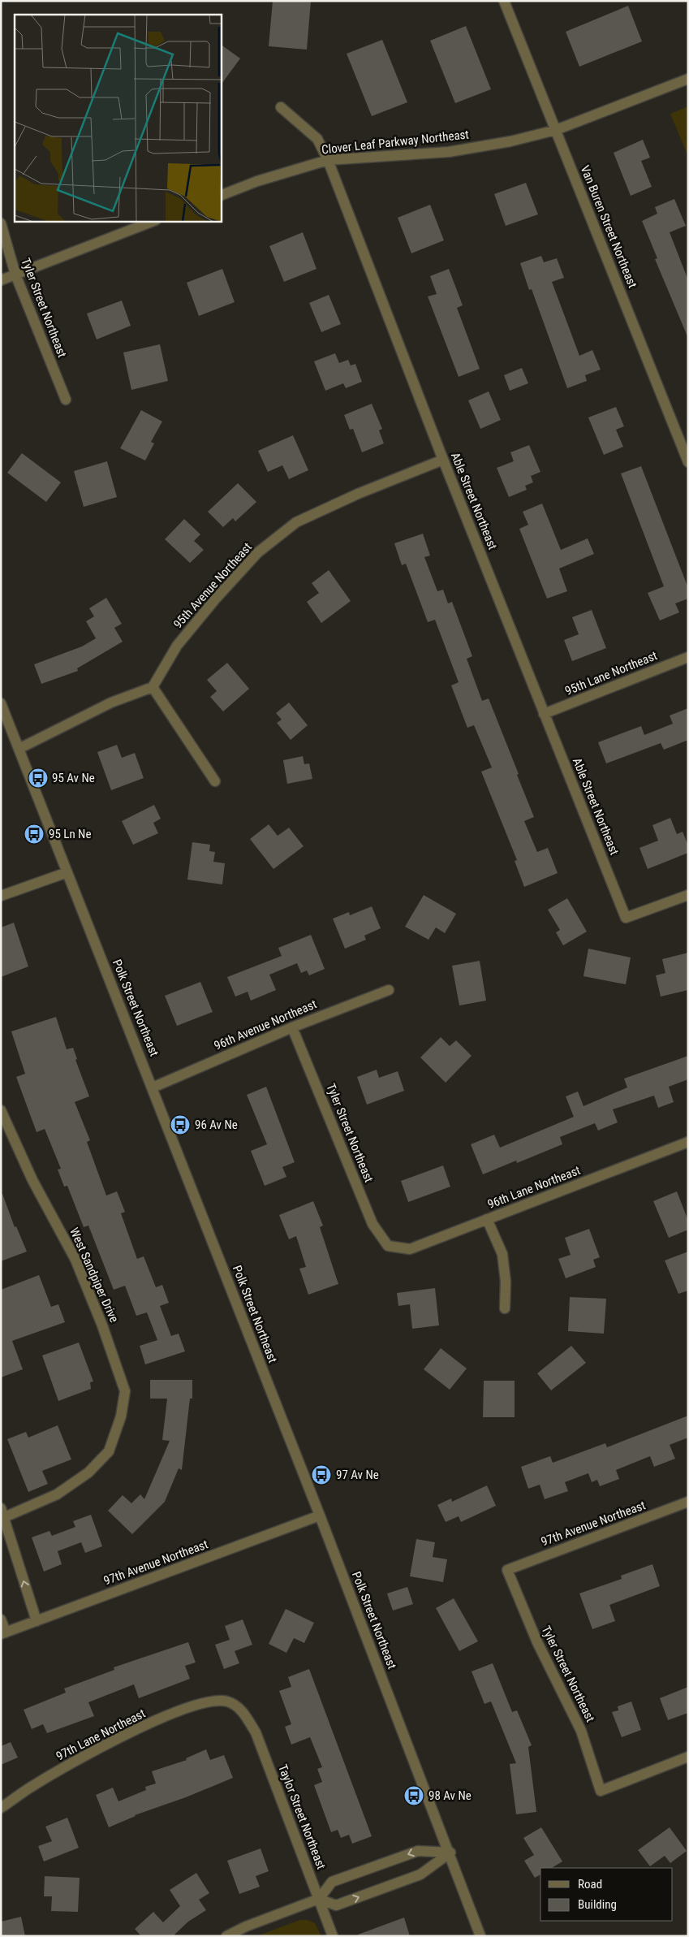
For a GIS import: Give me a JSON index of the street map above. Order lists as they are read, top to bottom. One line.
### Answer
{"streets":{"street":["Clover Leaf Parkway Northeast","Van Buren Street Northeast","Tyler Street Northeast","Able Street Northeast","95th Avenue Northeast","95th Lane Northeast","Polk Street Northeast","96th Avenue Northeast","96th Lane Northeast","West Sandpiper Drive","97th Avenue Northeast","97th Lane Northeast","Taylor Street Northeast"]},"crossings":[["Clover Leaf Parkway Northeast","Van Buren Street Northeast"],["Clover Leaf Parkway Northeast","Able Street Northeast"],["Tyler Street Northeast","96th Avenue Northeast"],["Tyler Street Northeast","96th Lane Northeast"],["Tyler Street Northeast","97th Avenue Northeast"],["Able Street Northeast","95th Avenue Northeast"],["Able Street Northeast","95th Lane Northeast"],["Polk Street Northeast","96th Avenue Northeast"],["Polk Street Northeast","97th Avenue Northeast"],["97th Lane Northeast","Taylor Street Northeast"]],"places":{"bus stop":["95 Av Ne","95 Ln Ne","96 Av Ne","97 Av Ne","98 Av Ne"]},"legend":["Road","Building"]}
